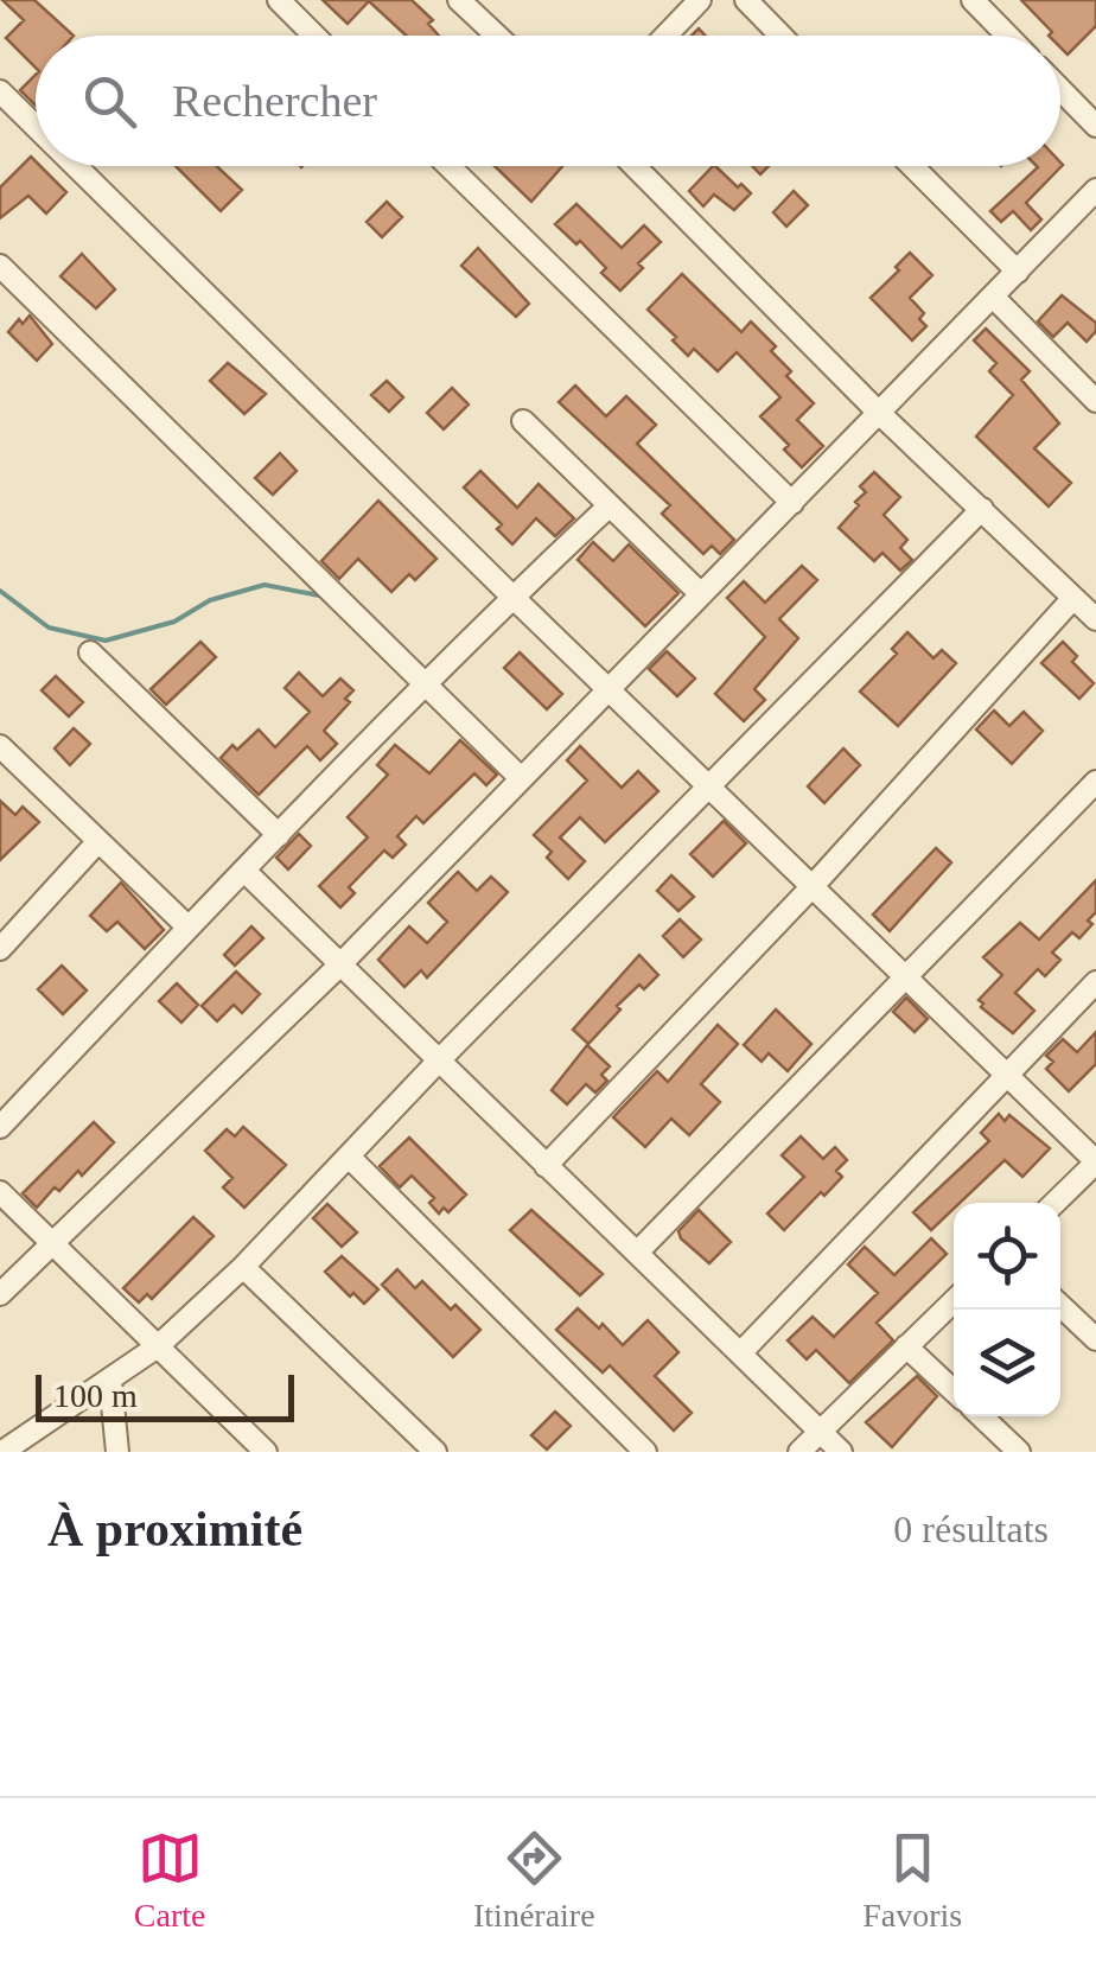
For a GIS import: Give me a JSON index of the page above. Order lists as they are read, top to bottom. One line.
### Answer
{"scale_bar":"100 m","page":{"search":"Rechercher","scale":"100 m","heading":["À proximité","0 résultats"],"nav":["Carte","Itinéraire","Favoris"]}}
